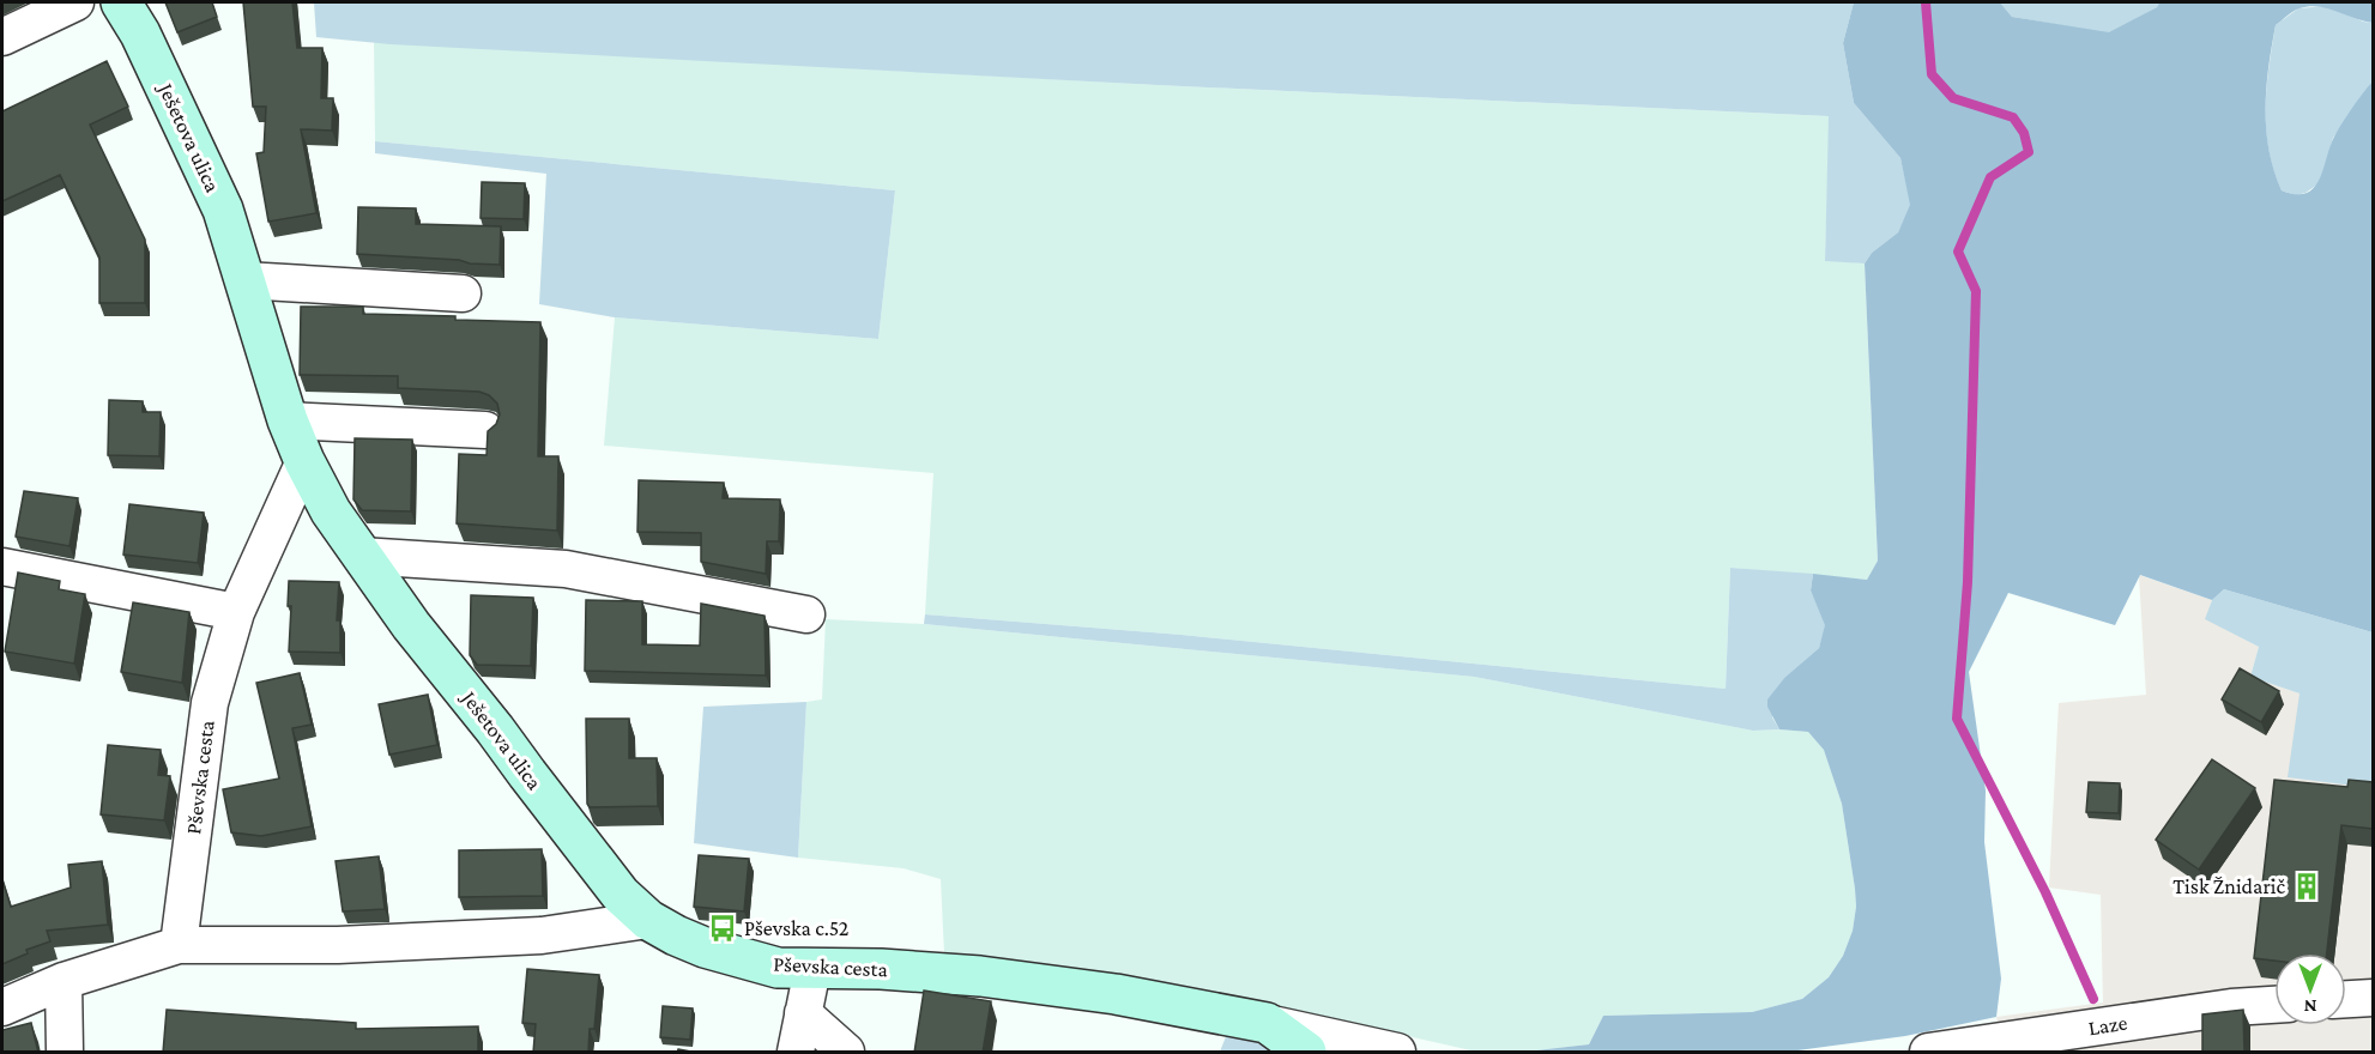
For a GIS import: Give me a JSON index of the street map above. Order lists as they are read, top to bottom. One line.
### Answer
{"streets":{"street":["Ješetova ulica","Pševska cesta","Laze"]},"crossings":[["Ješetova ulica","Pševska cesta"]],"places":{"building":["Tisk Žnidarič"],"bus stop":["Pševska c.52"]},"north":"bottom"}
